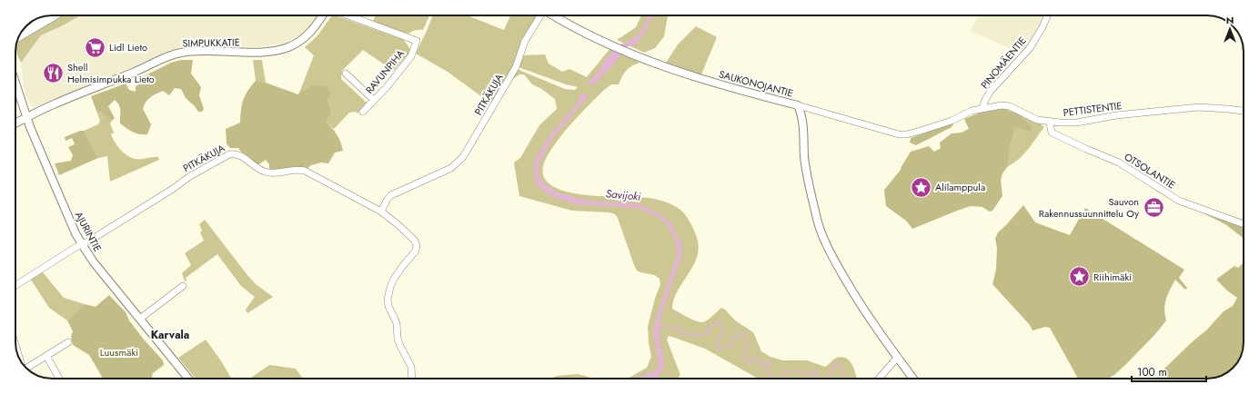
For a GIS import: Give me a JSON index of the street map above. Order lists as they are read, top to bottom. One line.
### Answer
{"streets":{"street":["SIMPUKKATIE","PINOMÄENTIE","RAVUNPIHA","SAUKONOJANTIE","PITKÄKUJA","PETTISTENTIE","OTSOLANTIE","AJURINTIE"]},"crossings":[["SIMPUKKATIE","AJURINTIE"],["PINOMÄENTIE","PETTISTENTIE"],["SAUKONOJANTIE","PETTISTENTIE"],["PITKÄKUJA","AJURINTIE"],["PETTISTENTIE","OTSOLANTIE"]],"districts":["Karvala"],"water":["Savijoki"],"parks":["Luusmäki"],"places":{"supermarket":["Lidl Lieto"],"restaurant":["Shell Helmisimpukka Lieto"],"place":["Alilamppula","Riihimäki"],"office":["Sauvon Rakennussuunnittelu Oy"]},"scale_bar":"100 m","north":"top"}
